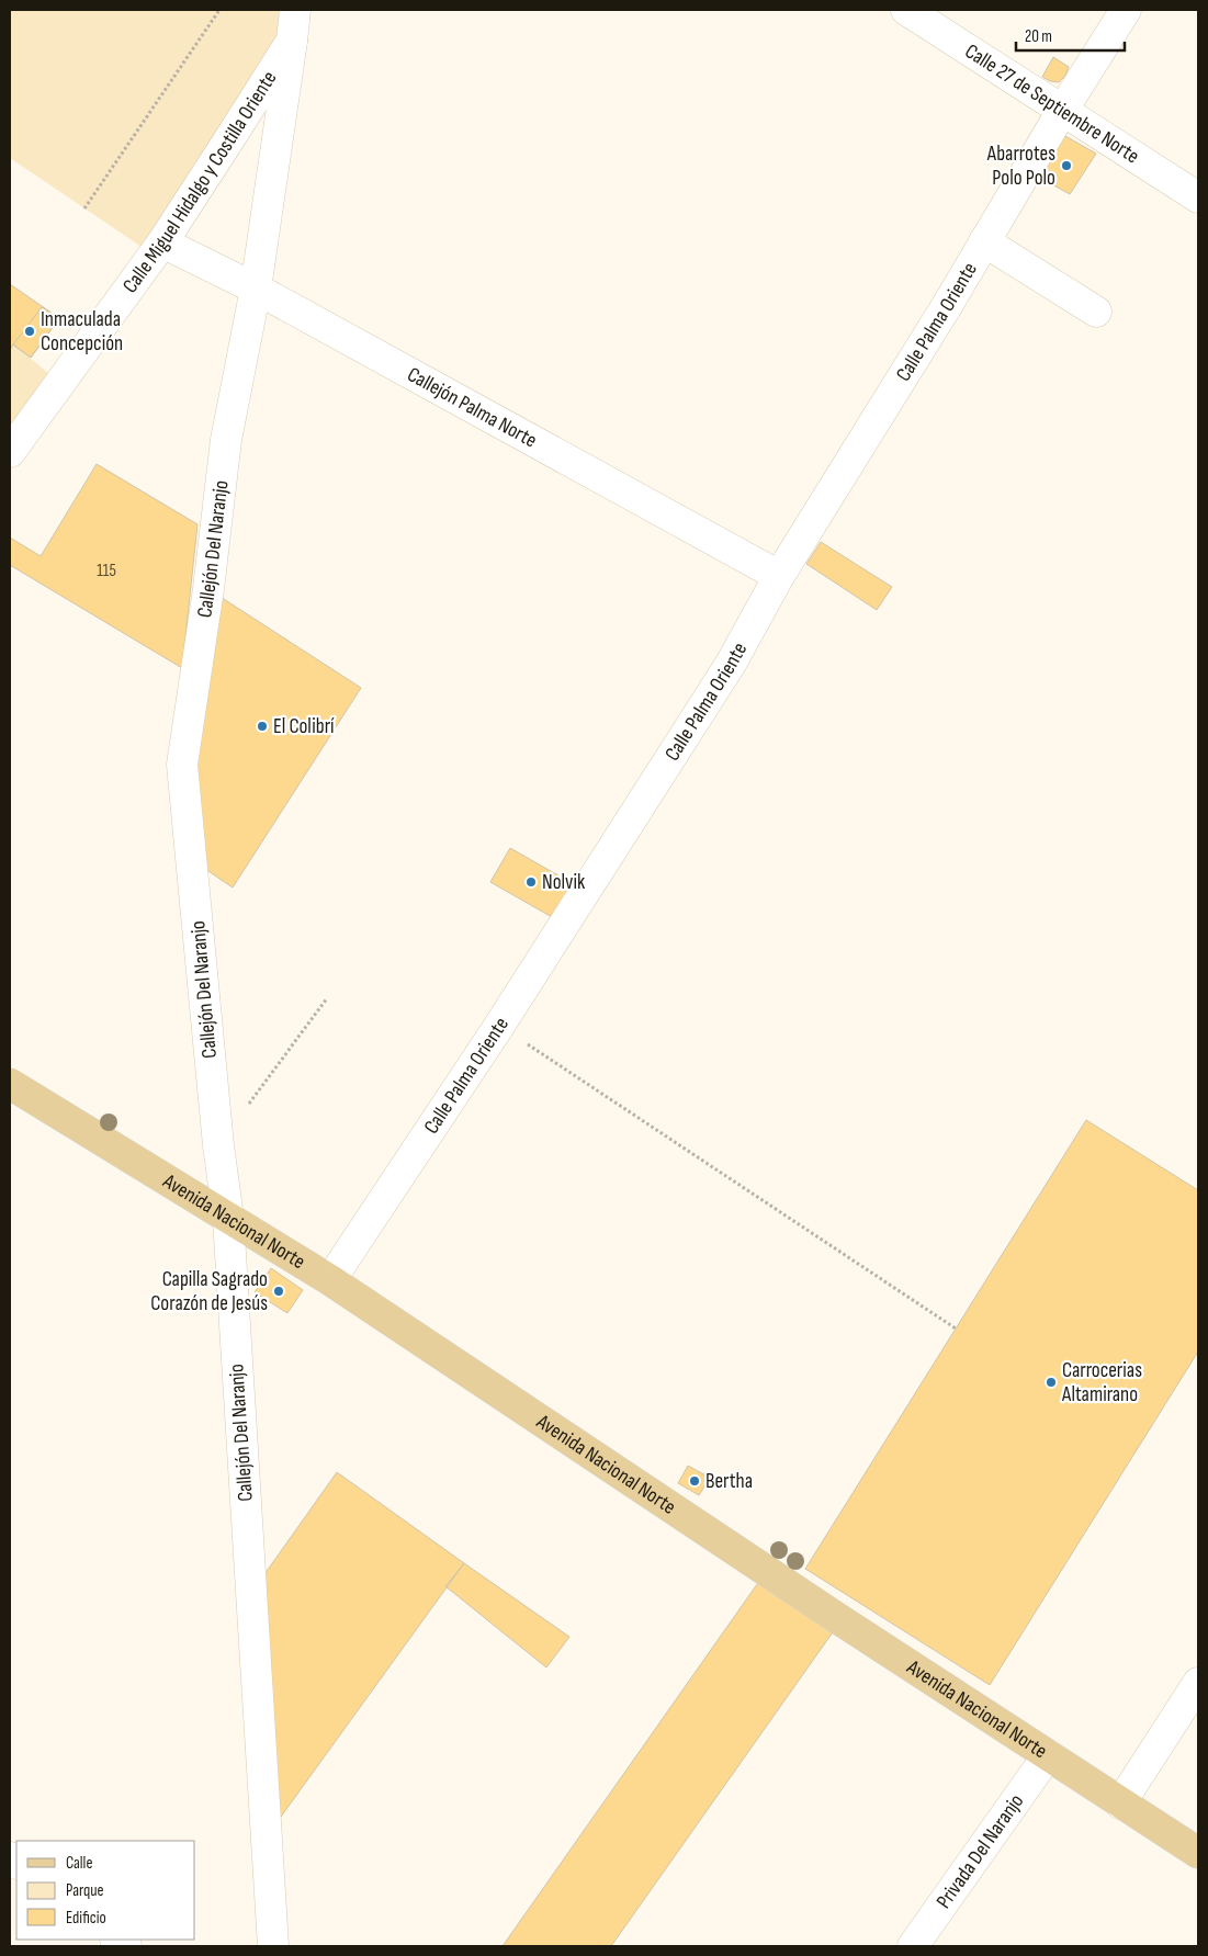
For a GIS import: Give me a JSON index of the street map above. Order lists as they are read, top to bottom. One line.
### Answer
{"streets":{"main road":["Avenida Nacional Norte"],"street":["Calle 27 de Septiembre Norte","Calle Miguel Hidalgo y Costilla Oriente","Calle Palma Oriente","Callejón Palma Norte","Callejón Del Naranjo","Privada Del Naranjo"]},"crossings":[["Calle 27 de Septiembre Norte","Calle Palma Oriente"],["Calle Miguel Hidalgo y Costilla Oriente","Callejón Palma Norte"],["Calle Miguel Hidalgo y Costilla Oriente","Callejón Del Naranjo"],["Calle Palma Oriente","Callejón Palma Norte"],["Calle Palma Oriente","Avenida Nacional Norte"],["Callejón Palma Norte","Callejón Del Naranjo"],["Callejón Del Naranjo","Avenida Nacional Norte"],["Avenida Nacional Norte","Privada Del Naranjo"]],"places":["Abarrotes Polo Polo","Inmaculada Concepción","El Colibrí","Nolvik","Capilla Sagrado Corazón de Jesús","Carrocerias Altamirano","Bertha"],"house_numbers":["115"],"legend":["Calle","Parque","Edificio"],"scale_bar":"20 m"}
